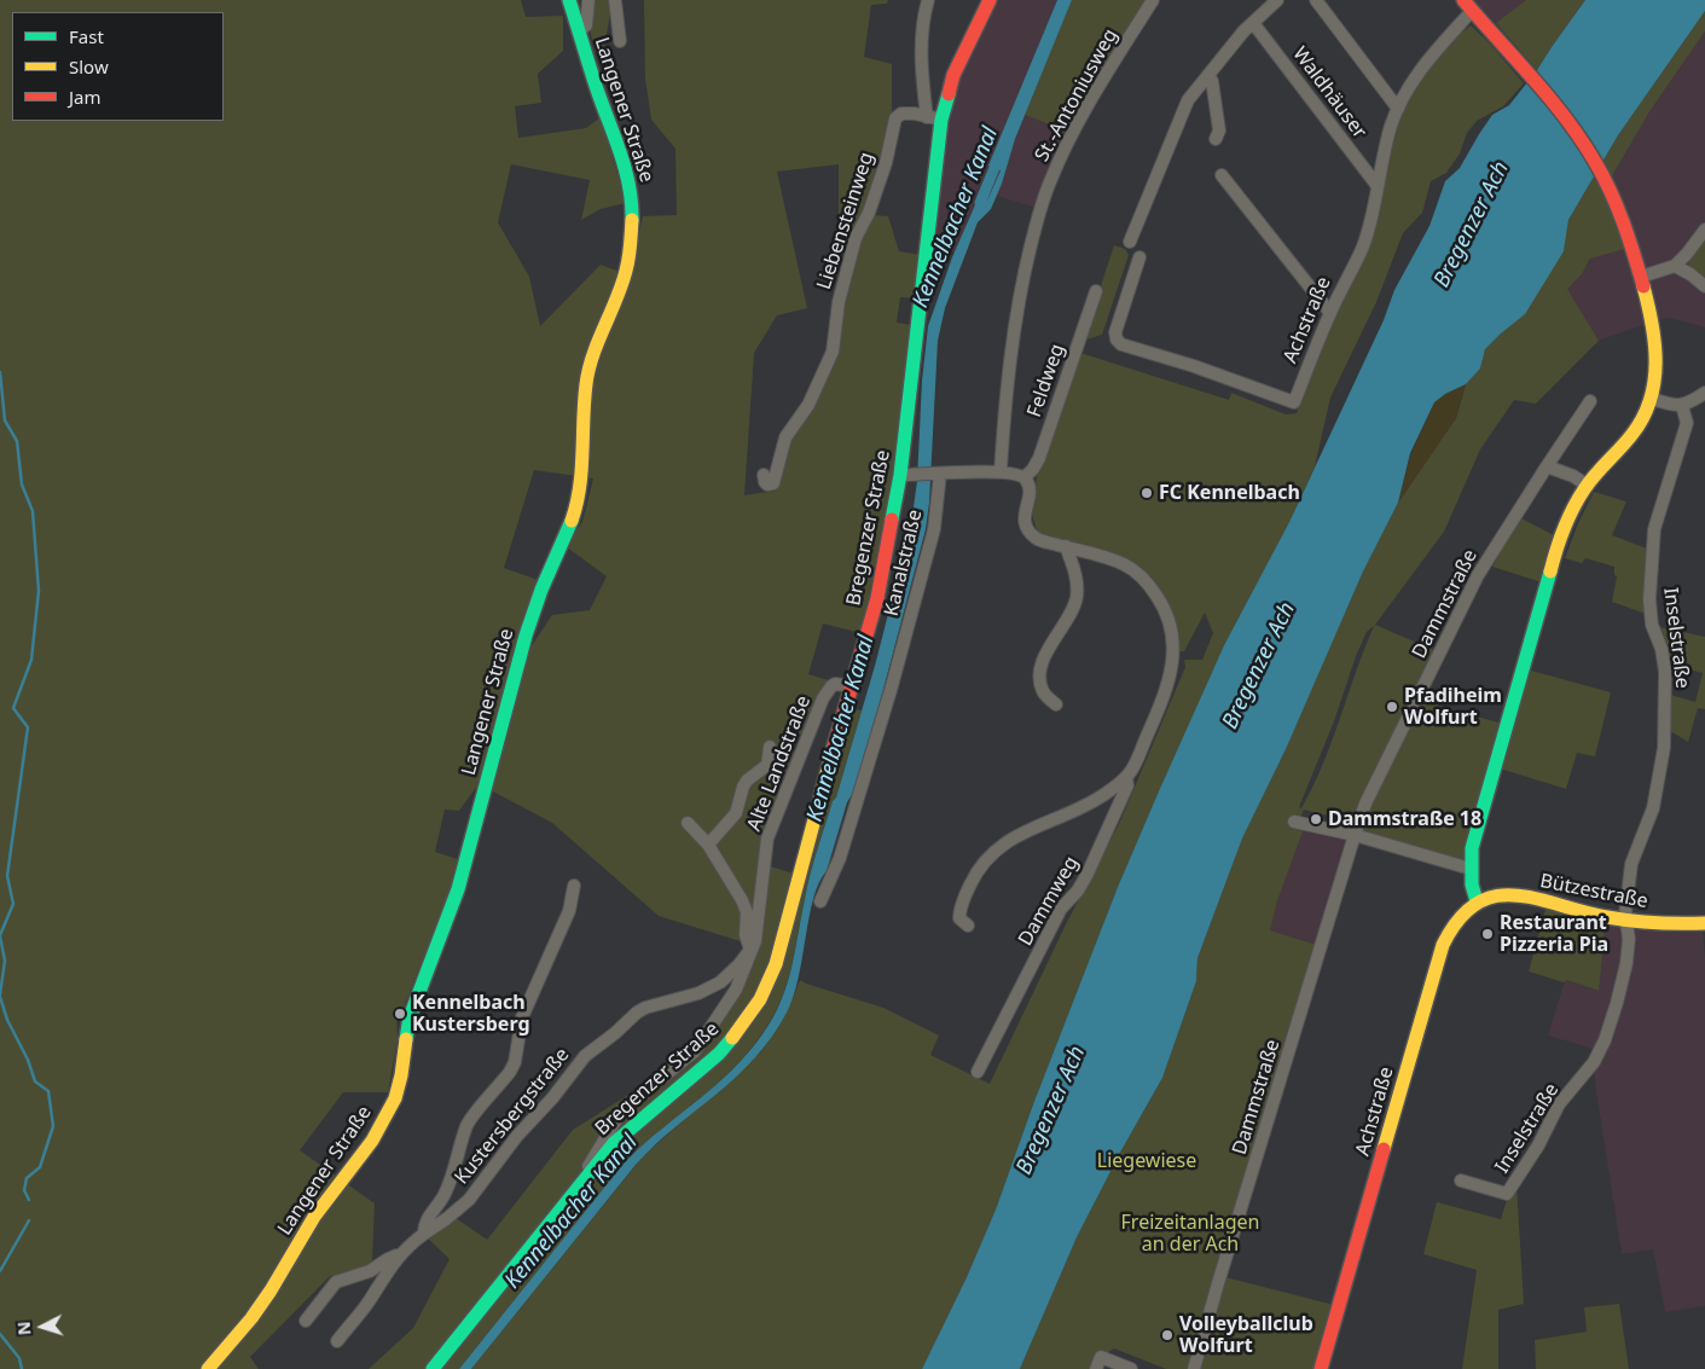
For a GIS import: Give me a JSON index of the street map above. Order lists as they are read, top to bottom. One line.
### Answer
{"streets":{"main road":["Langener Straße","Achstraße","Bregenzer Straße","Bützestraße"],"street":["Waldhäuser","St.-Antoniusweg","Liebensteinweg","Feldweg","Kanalstraße","Dammstraße","Inselstraße","Alte Landstraße","Dammweg","Kustersbergstraße"]},"crossings":[["Waldhäuser","Achstraße"],["Liebensteinweg","Bregenzer Straße"],["Achstraße","Bützestraße"],["Bregenzer Straße","Alte Landstraße"],["Inselstraße","Bützestraße"],["Alte Landstraße","Kustersbergstraße"]],"water":["Kennelbacher Kanal","Bregenzer Ach"],"parks":["Liegewiese","Freizeitanlagen an der Ach"],"places":["FC Kennelbach","Pfadiheim Wolfurt","Dammstraße 18","Restaurant Pizzeria Pia","Kennelbach Kustersberg","Volleyballclub Wolfurt"],"legend":["Fast","Slow","Jam"],"north":"left"}
